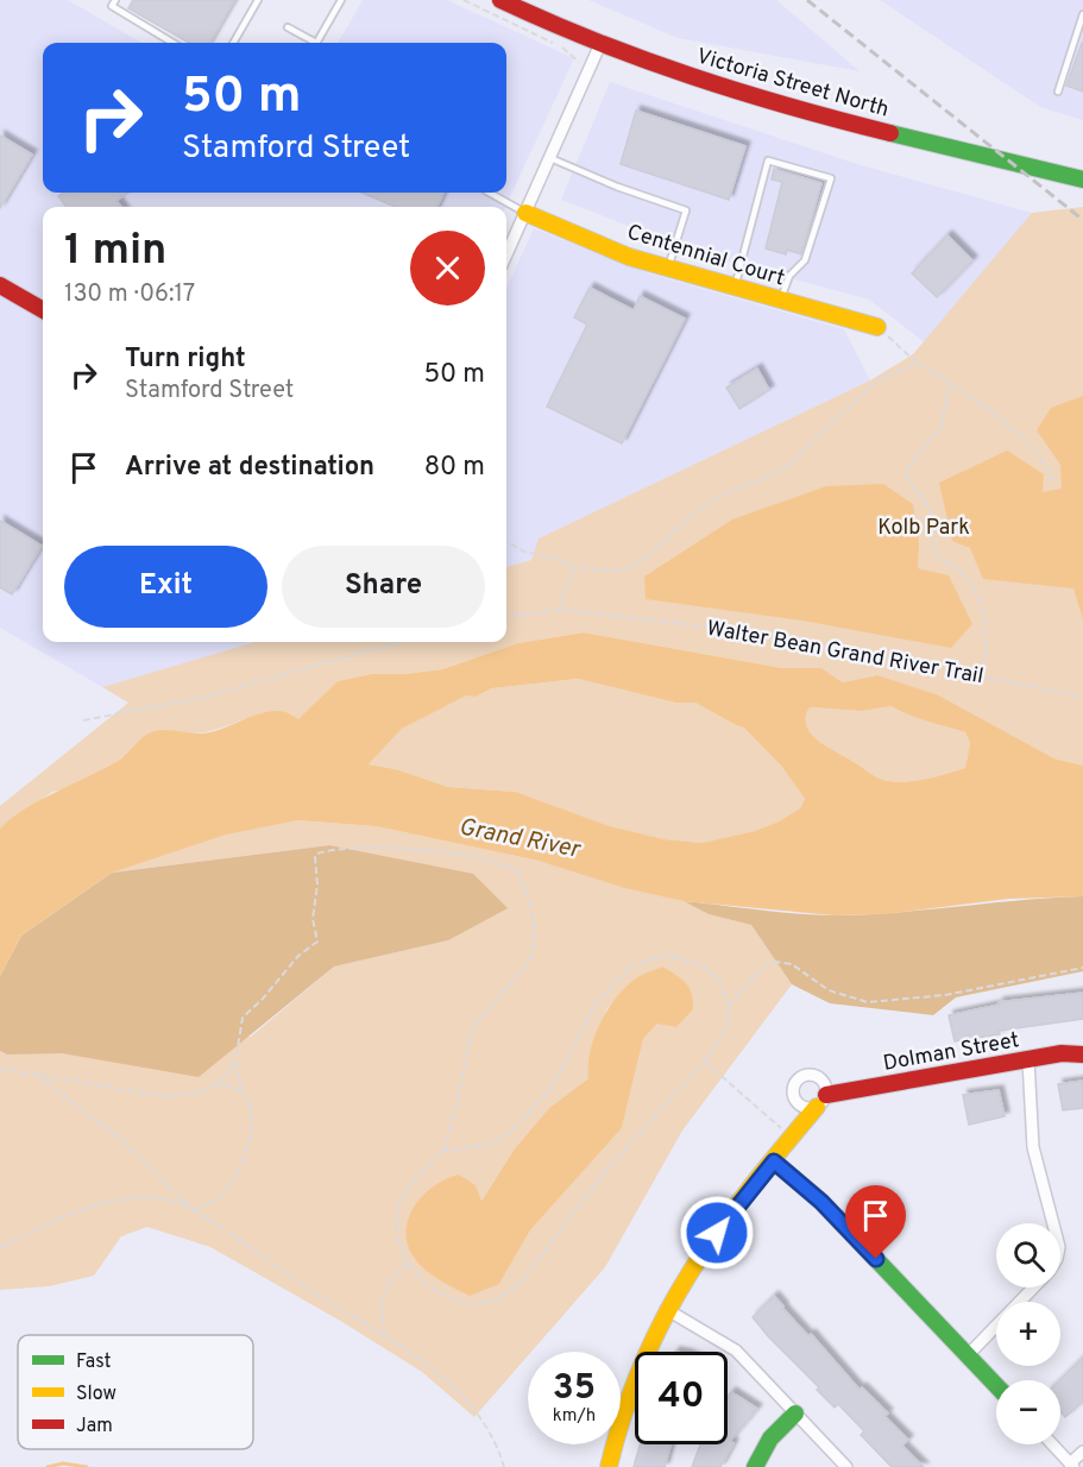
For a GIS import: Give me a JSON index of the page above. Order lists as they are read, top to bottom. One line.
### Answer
{"streets":{"street":["Victoria Street North","Centennial Court","Dolman Street"],"path":["Walter Bean Grand River Trail"]},"water":["Grand River"],"parks":["Kolb Park"],"legend":["Fast","Slow","Jam"],"page":{"turn":["50 m","Stamford Street"],"heading":["1 min","130 m · 06:17"],"list":[{"name":"Turn right","note":"Stamford Street","value":"50 m"},{"name":"Arrive at destination","value":"80 m"}],"buttons":["Exit","Share"],"map_buttons":["+","−"],"speed":"35 km/h","limit":"40"}}
